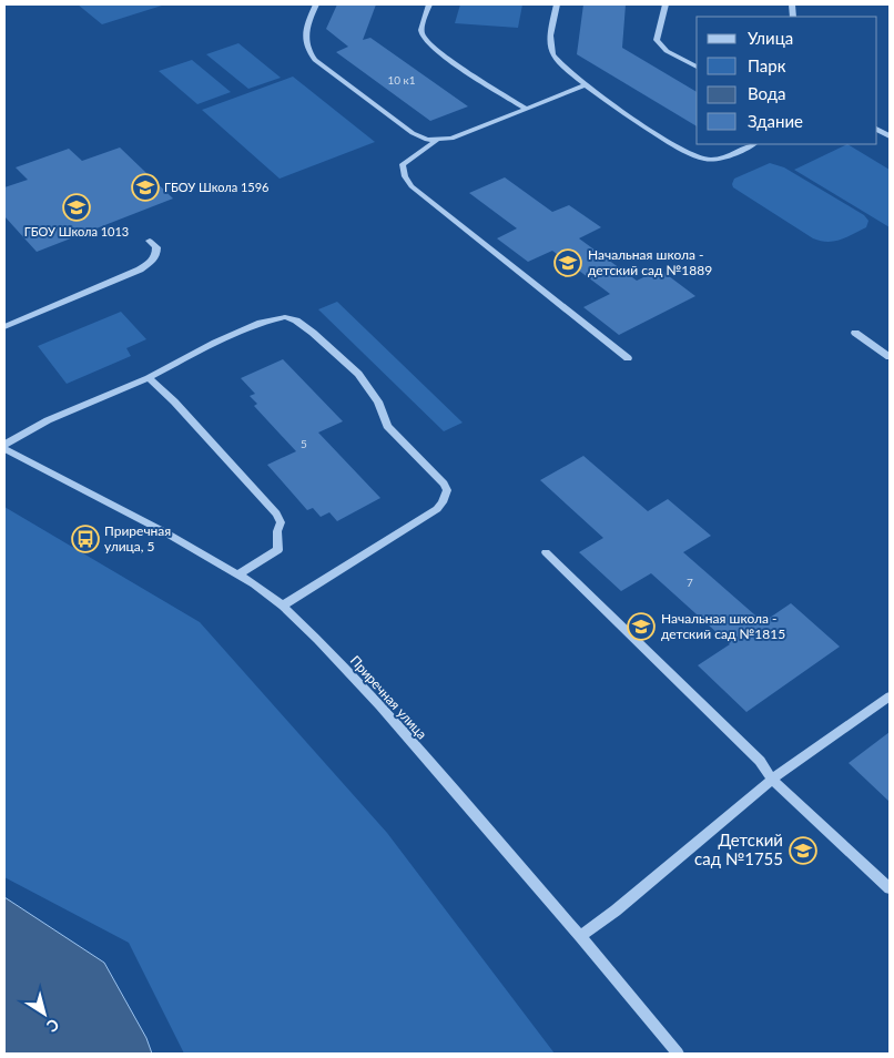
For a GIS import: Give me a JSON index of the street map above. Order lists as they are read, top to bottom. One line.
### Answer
{"streets":{"street":["Приречная улица"]},"places":{"school or university":["ГБОУ Школа 1596","ГБОУ Школа 1013","Начальная школа - детский сад №1889","Начальная школа - детский сад №1815","Детский сад №1755"],"bus stop":["Приречная улица, 5"]},"house_numbers":["10 к1","5","7"],"legend":["Улица","Парк","Вода","Здание"],"north":"bottom right"}
